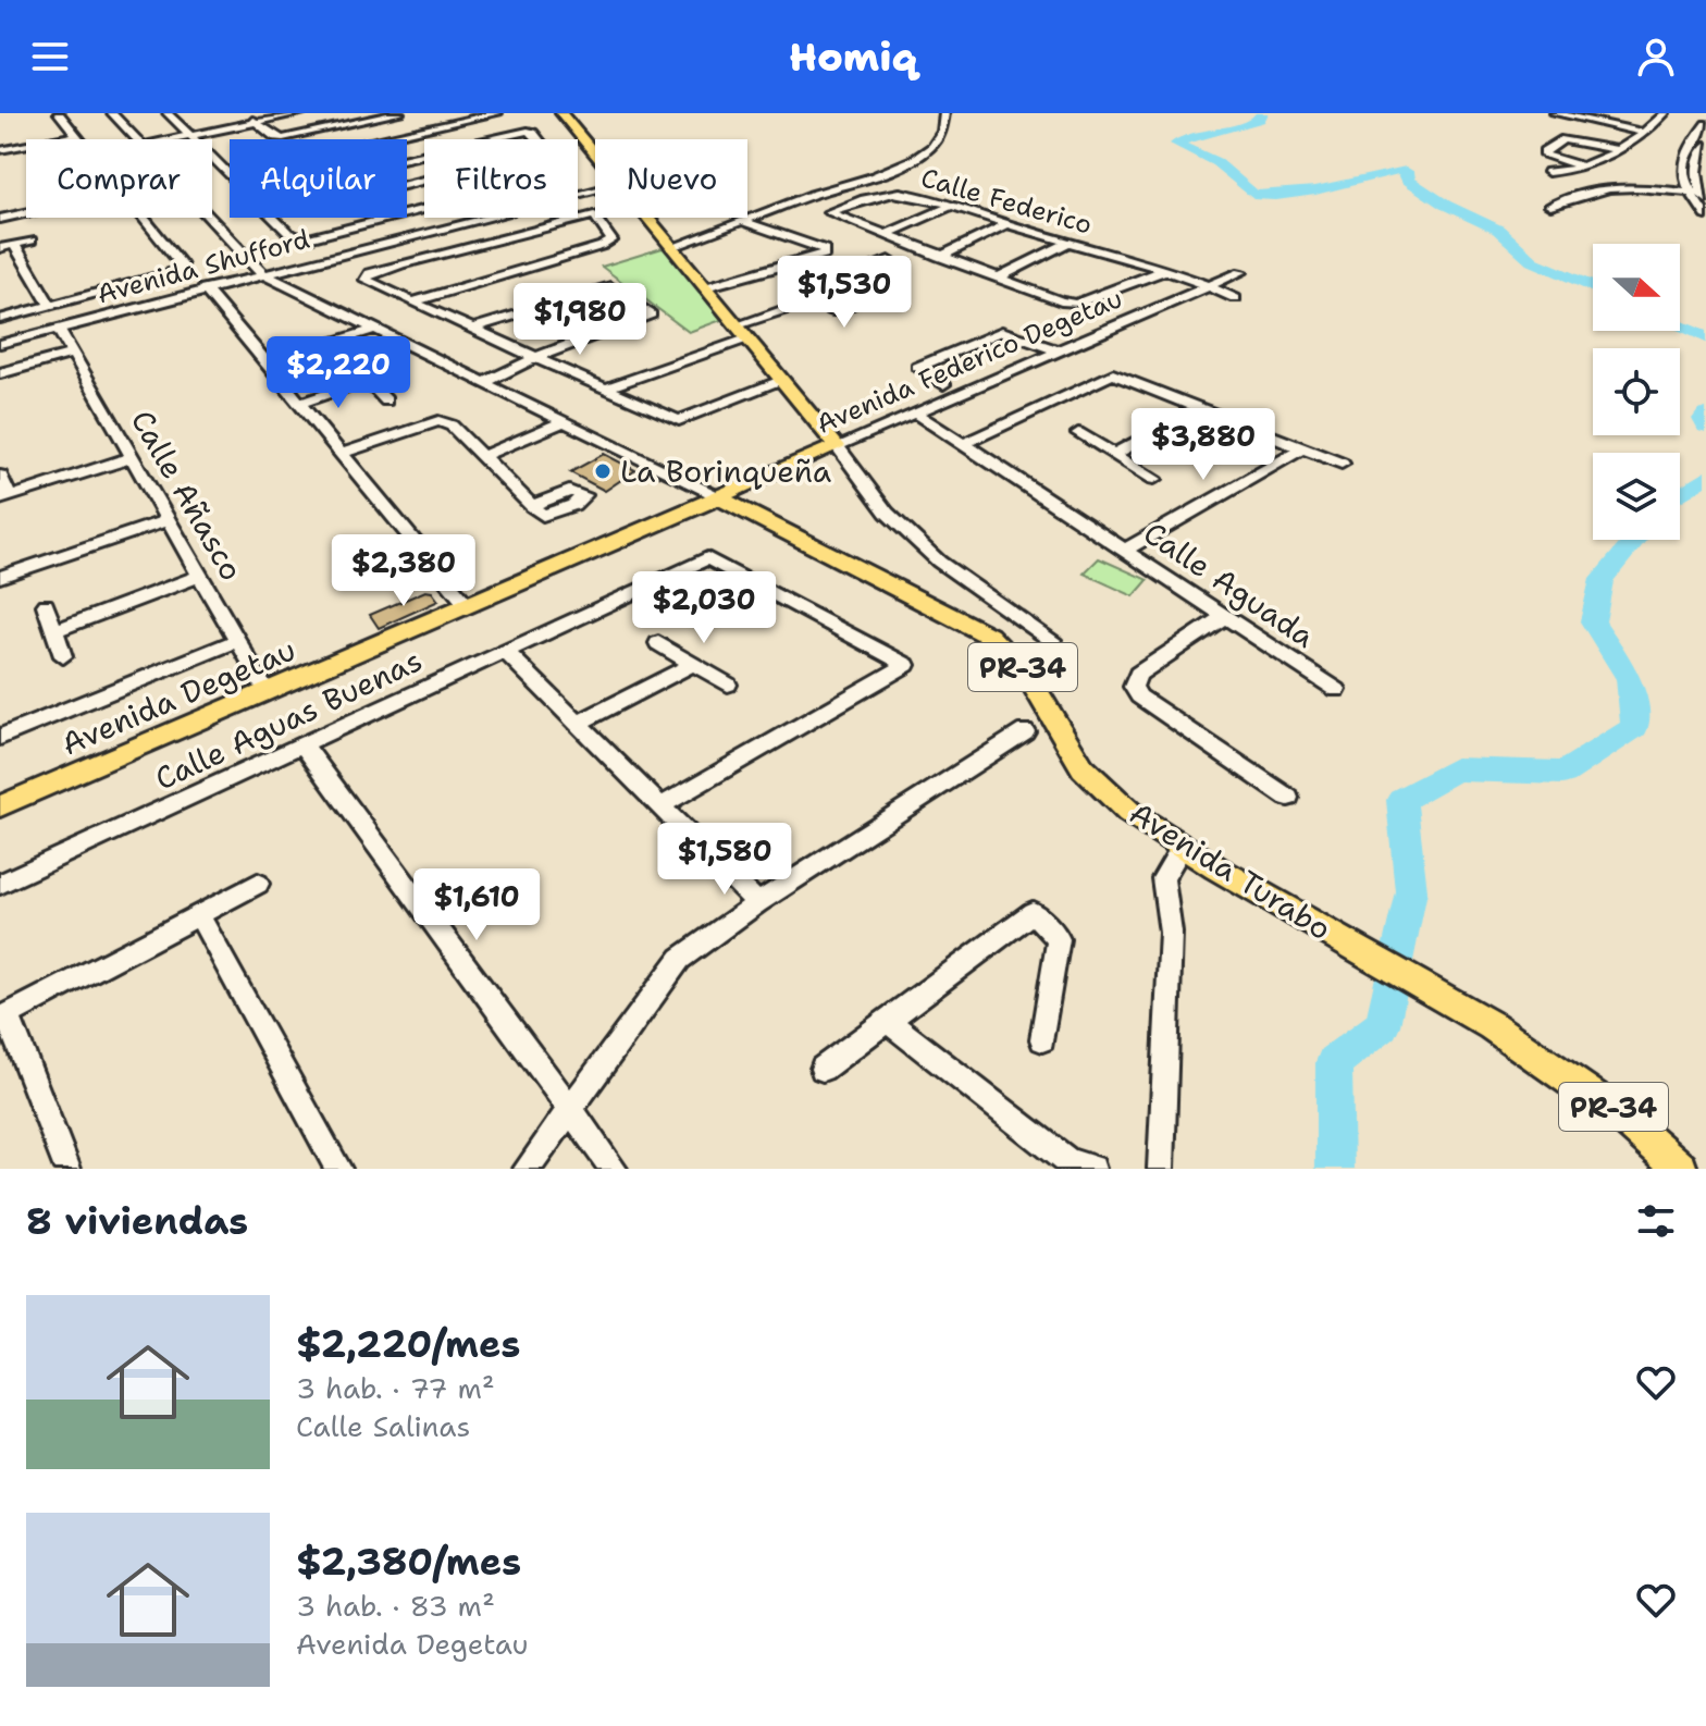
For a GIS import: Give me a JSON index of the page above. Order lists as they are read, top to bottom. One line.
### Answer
{"streets":{"main road":["Avenida Federico Degetau","PR-34","Avenida Degetau","Avenida Turabo"],"street":["Calle Federico","Avenida Shufford","Calle Añasco","Calle Aguada","Calle Aguas Buenas"]},"crossings":[["Calle Federico","Avenida Federico Degetau"],["Avenida Shufford","Calle Añasco"],["Avenida Shufford","Avenida Turabo"],["Avenida Federico Degetau","Calle Aguada"],["Avenida Federico Degetau","Avenida Degetau"],["Avenida Federico Degetau","Avenida Turabo"],["Calle Añasco","Avenida Degetau"],["Avenida Degetau","Avenida Turabo"]],"places":["La Borinqueña"],"north":"right","page":{"header":"Homiq","chip":["Comprar","Alquilar","Filtros","Nuevo"],"price":["$1,530","$1,980","$2,220","$3,880","$2,380","$2,030","$1,580","$1,610"],"heading":"8 viviendas","list":[{"name":"$2,220/mes","note":"3 hab. · 77 m² · Calle Salinas"},{"name":"$2,380/mes","note":"3 hab. · 83 m² · Avenida Degetau"}]}}
